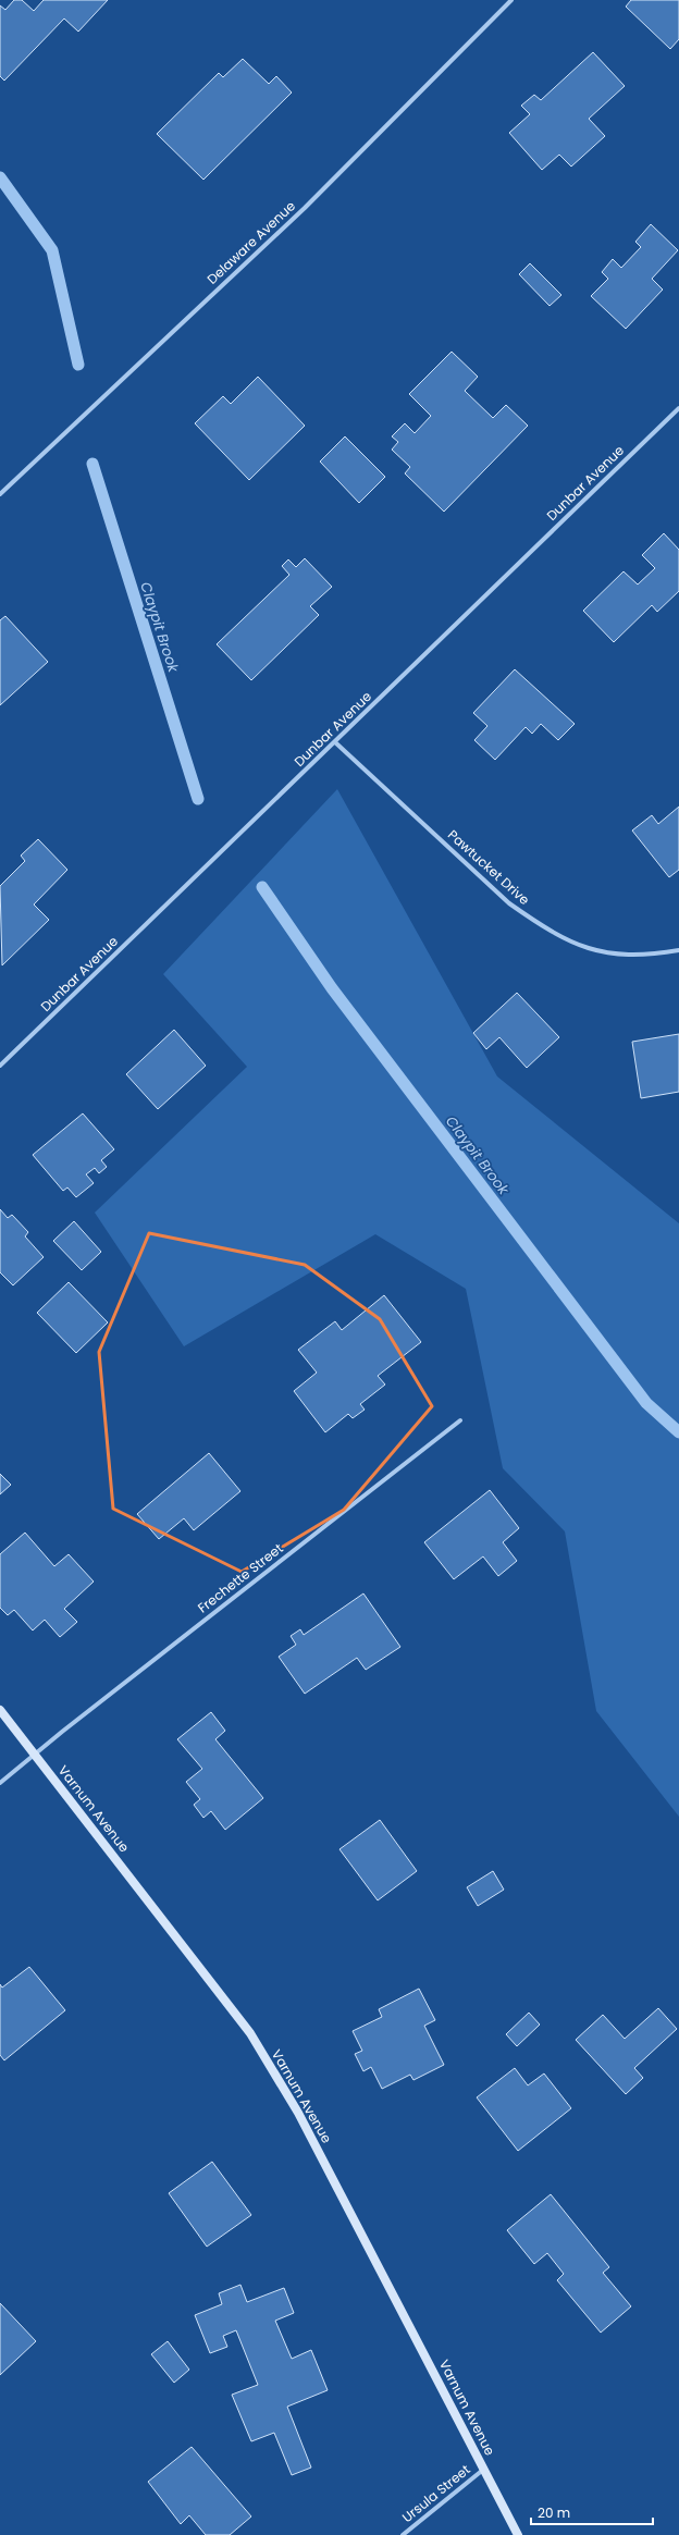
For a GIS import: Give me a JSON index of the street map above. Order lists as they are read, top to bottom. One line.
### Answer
{"streets":{"main road":["Varnum Avenue"],"street":["Delaware Avenue","Dunbar Avenue","Pawtucket Drive","Frechette Street","Ursula Street"]},"crossings":[["Dunbar Avenue","Pawtucket Drive"],["Frechette Street","Varnum Avenue"],["Varnum Avenue","Ursula Street"]],"water":["Claypit Brook"],"scale_bar":"20 m"}
